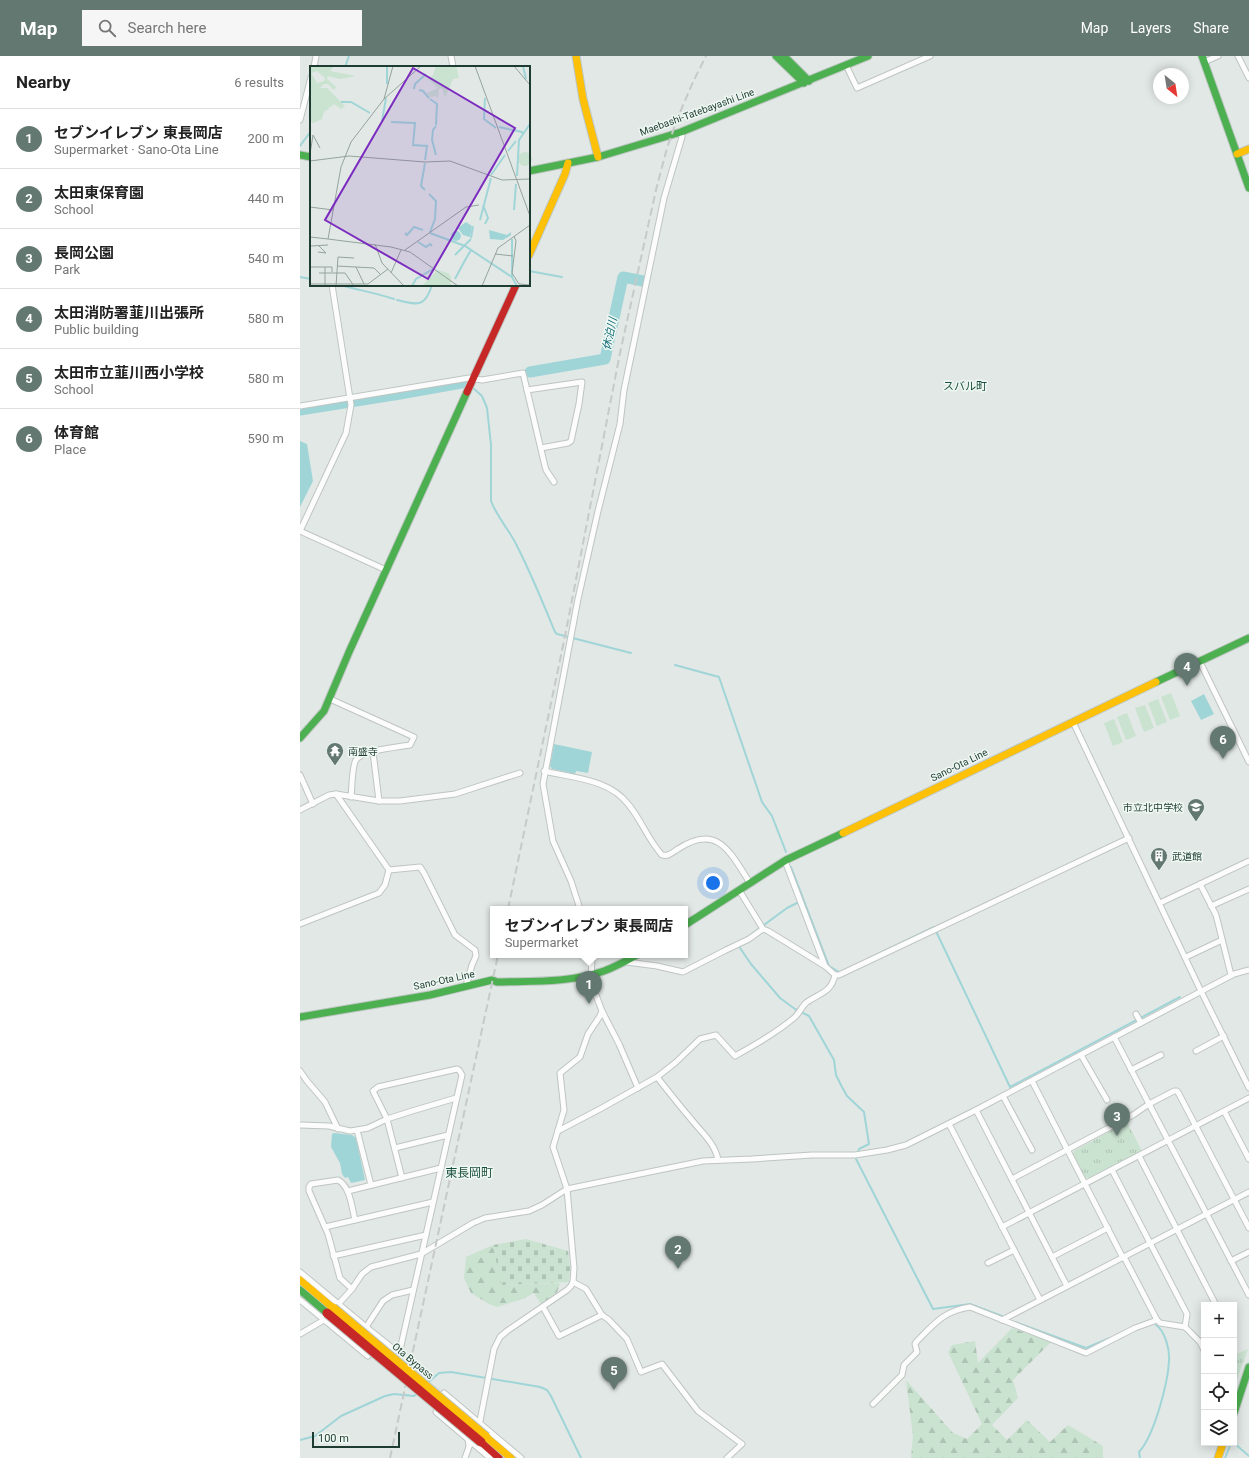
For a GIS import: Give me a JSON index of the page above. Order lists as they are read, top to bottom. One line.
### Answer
{"streets":{"main road":["Maebashi-Tatebayashi Line","Sano-Ota Line","Ota Bypass"]},"districts":["スバル町","東長岡町"],"water":["休泊川"],"places":{"temple":["南盛寺"],"school or university":["市立北中学校"],"building":["武道館"]},"scale_bar":"100 m","north":"bottom right","page":{"header":"Map","search":"Search here","nav":["Map","Layers","Share"],"heading":["Nearby","6 results"],"list":[{"mark":"1","name":"セブンイレブン 東長岡店","note":"Supermarket · Sano-Ota Line","value":"200 m"},{"mark":"2","name":"太田東保育園","note":"School","value":"440 m"},{"mark":"3","name":"長岡公園","note":"Park","value":"540 m"},{"mark":"4","name":"太田消防署韮川出張所","note":"Public building","value":"580 m"},{"mark":"5","name":"太田市立韮川西小学校","note":"School","value":"580 m"},{"mark":"6","name":"体育館","note":"Place","value":"590 m"}],"pins":["4","6","1","3","2","5"],"popup":["セブンイレブン 東長岡店","Supermarket"],"map_buttons":["+","−"],"scale":"100 m"}}
